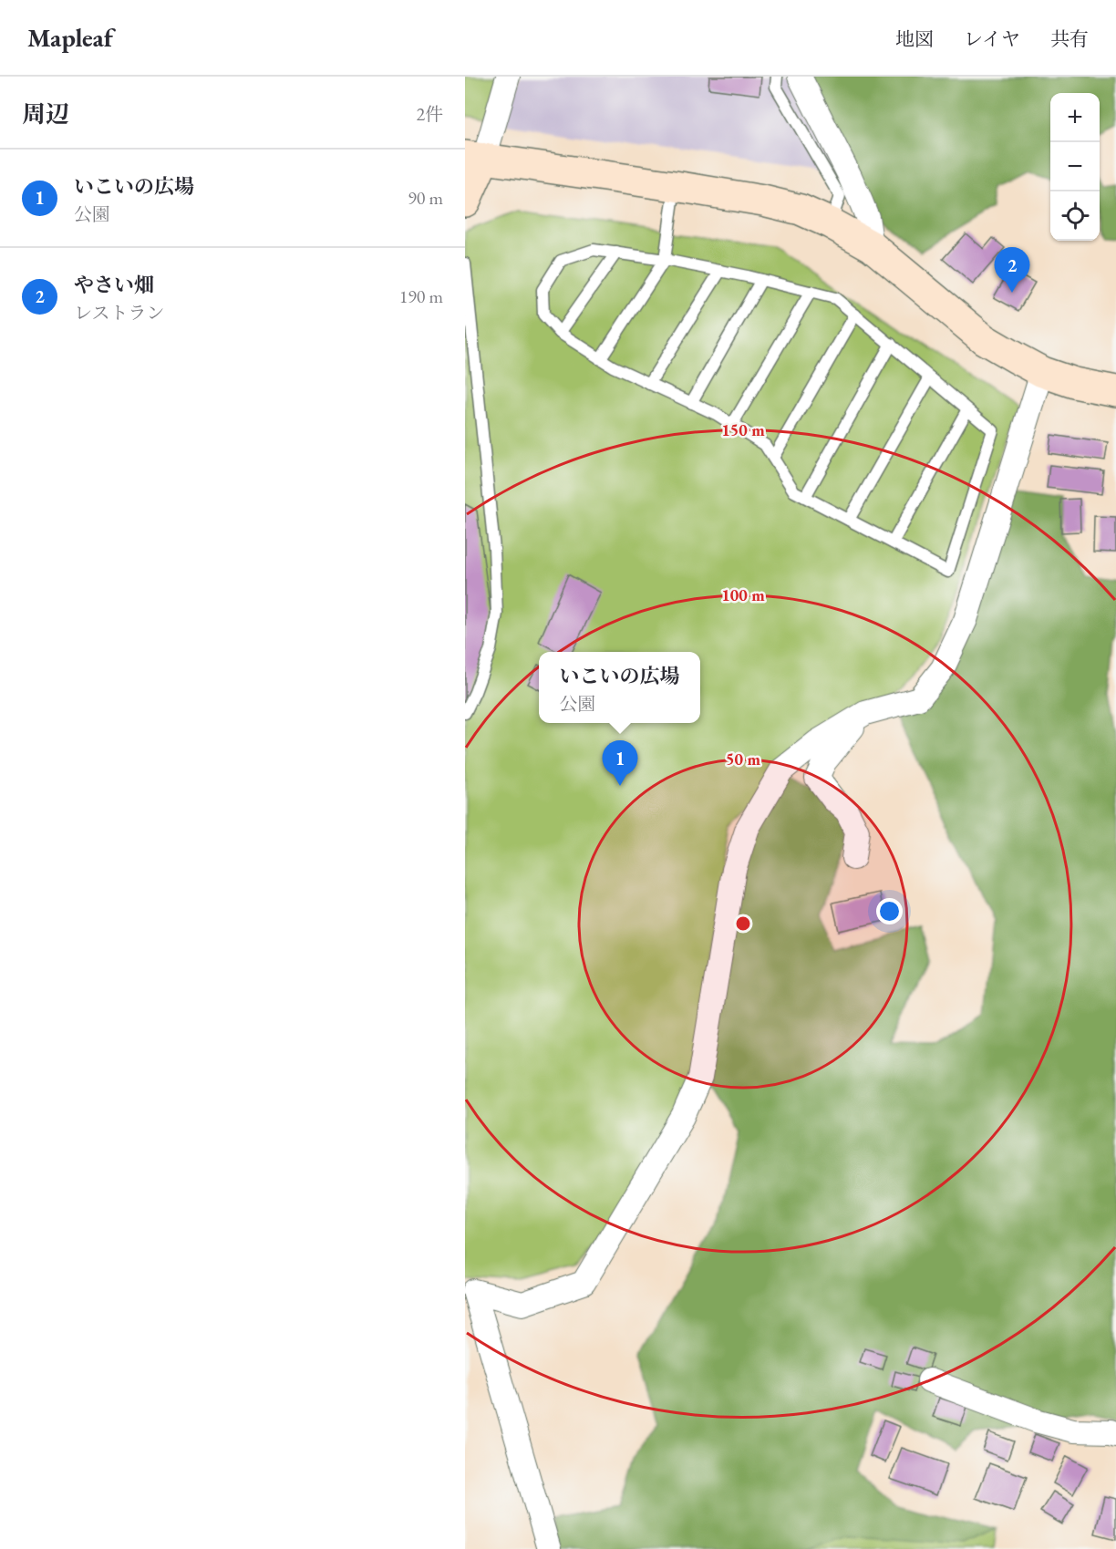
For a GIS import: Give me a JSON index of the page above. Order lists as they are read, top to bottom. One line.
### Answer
{"page":{"header":"Mapleaf","nav":["地図","レイヤ","共有"],"heading":["周辺","2件"],"map_buttons":["+","−"],"list":[{"mark":"1","name":"いこいの広場","note":"公園","value":"90 m"},{"mark":"2","name":"やさい畑","note":"レストラン","value":"190 m"}],"pins":["2","1"],"popup":["いこいの広場","公園"]},"rings":["150 m","100 m","50 m"]}
